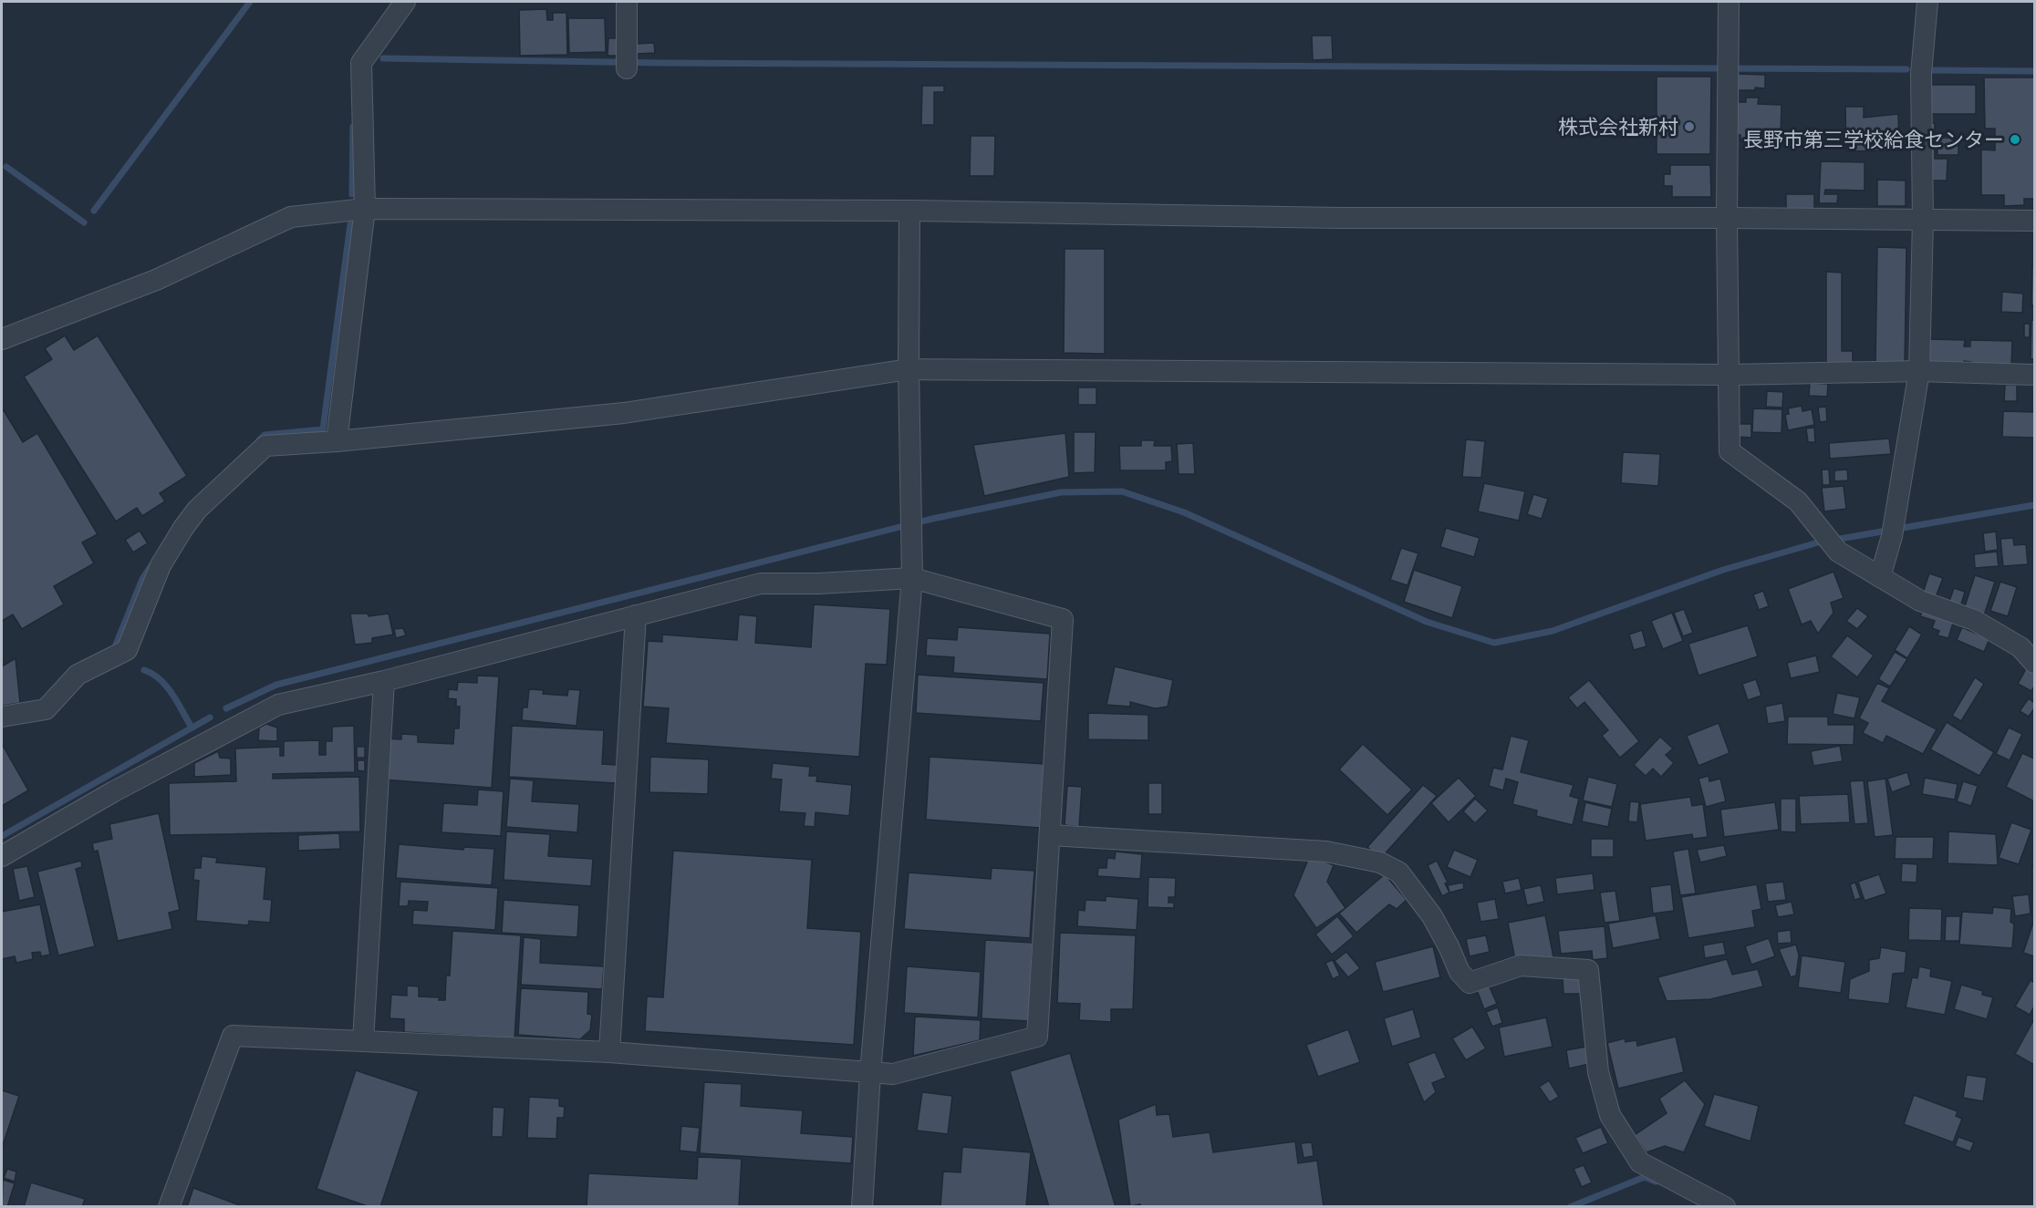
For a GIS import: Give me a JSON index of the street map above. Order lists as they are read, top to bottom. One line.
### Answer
{"places":["株式会社新村","長野市第三学校給食センター"]}
